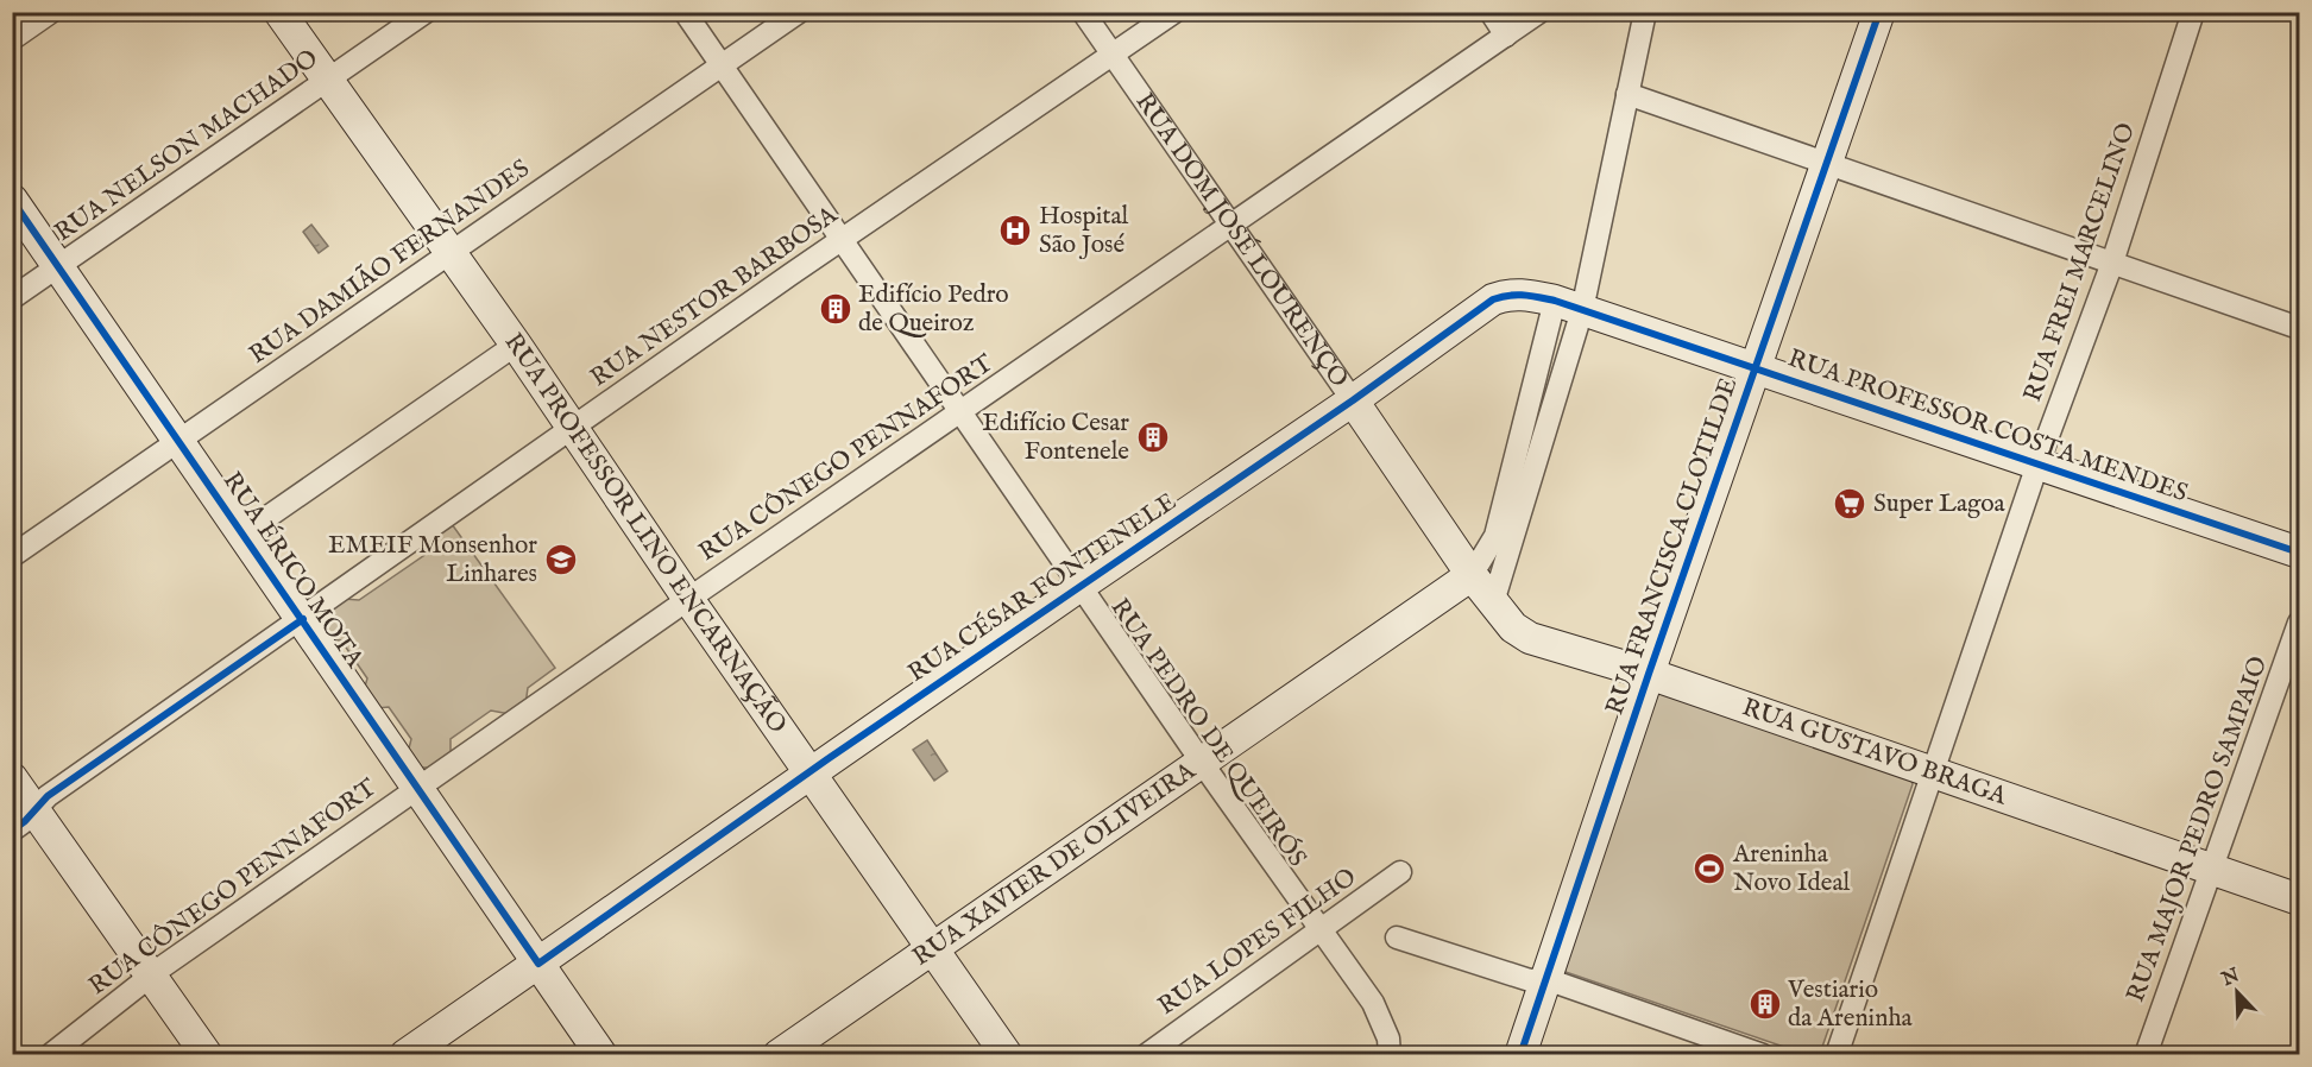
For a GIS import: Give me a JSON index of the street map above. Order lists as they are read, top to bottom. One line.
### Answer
{"streets":{"street":["RUA NELSON MACHADO","RUA DOM JOSÉ LOURENÇO","RUA DAMIÃO FERNANDES","RUA FREI MARCELINO","RUA NESTOR BARBOSA","RUA PROFESSOR COSTA MENDES","RUA CÔNEGO PENNAFORT","RUA PROFESSOR LINO ENCARNAÇÃO","RUA FRANCISCA CLOTILDE","RUA ÉRICO MOTA","RUA CÉSAR FONTENELE","RUA PEDRO DE QUEIRÓS","RUA GUSTAVO BRAGA","RUA MAJOR PEDRO SAMPAIO","RUA XAVIER DE OLIVEIRA","RUA LOPES FILHO"]},"crossings":[["RUA NELSON MACHADO","RUA PROFESSOR LINO ENCARNAÇÃO"],["RUA NELSON MACHADO","RUA ÉRICO MOTA"],["RUA DOM JOSÉ LOURENÇO","RUA NESTOR BARBOSA"],["RUA DOM JOSÉ LOURENÇO","RUA CÔNEGO PENNAFORT"],["RUA DOM JOSÉ LOURENÇO","RUA CÉSAR FONTENELE"],["RUA DOM JOSÉ LOURENÇO","RUA GUSTAVO BRAGA"],["RUA DOM JOSÉ LOURENÇO","RUA XAVIER DE OLIVEIRA"],["RUA DAMIÃO FERNANDES","RUA PROFESSOR LINO ENCARNAÇÃO"],["RUA DAMIÃO FERNANDES","RUA ÉRICO MOTA"],["RUA DAMIÃO FERNANDES","RUA PEDRO DE QUEIRÓS"],["RUA FREI MARCELINO","RUA PROFESSOR COSTA MENDES"],["RUA FREI MARCELINO","RUA GUSTAVO BRAGA"],["RUA NESTOR BARBOSA","RUA PROFESSOR LINO ENCARNAÇÃO"],["RUA NESTOR BARBOSA","RUA ÉRICO MOTA"],["RUA NESTOR BARBOSA","RUA PEDRO DE QUEIRÓS"],["RUA PROFESSOR COSTA MENDES","RUA FRANCISCA CLOTILDE"],["RUA PROFESSOR COSTA MENDES","RUA CÉSAR FONTENELE"],["RUA CÔNEGO PENNAFORT","RUA PROFESSOR LINO ENCARNAÇÃO"],["RUA CÔNEGO PENNAFORT","RUA ÉRICO MOTA"],["RUA CÔNEGO PENNAFORT","RUA PEDRO DE QUEIRÓS"],["RUA PROFESSOR LINO ENCARNAÇÃO","RUA CÉSAR FONTENELE"],["RUA PROFESSOR LINO ENCARNAÇÃO","RUA XAVIER DE OLIVEIRA"],["RUA FRANCISCA CLOTILDE","RUA GUSTAVO BRAGA"],["RUA ÉRICO MOTA","RUA CÉSAR FONTENELE"],["RUA CÉSAR FONTENELE","RUA PEDRO DE QUEIRÓS"],["RUA PEDRO DE QUEIRÓS","RUA XAVIER DE OLIVEIRA"],["RUA PEDRO DE QUEIRÓS","RUA LOPES FILHO"],["RUA GUSTAVO BRAGA","RUA MAJOR PEDRO SAMPAIO"],["RUA GUSTAVO BRAGA","RUA XAVIER DE OLIVEIRA"]],"places":{"hospital":["Hospital São José"],"building":["Edifício Pedro de Queiroz","Edifício Cesar Fontenele","Vestiario da Areninha"],"supermarket":["Super Lagoa"],"school or university":["EMEIF Monsenhor Linhares"],"sports":["Areninha Novo Ideal"]},"north":"top left"}
